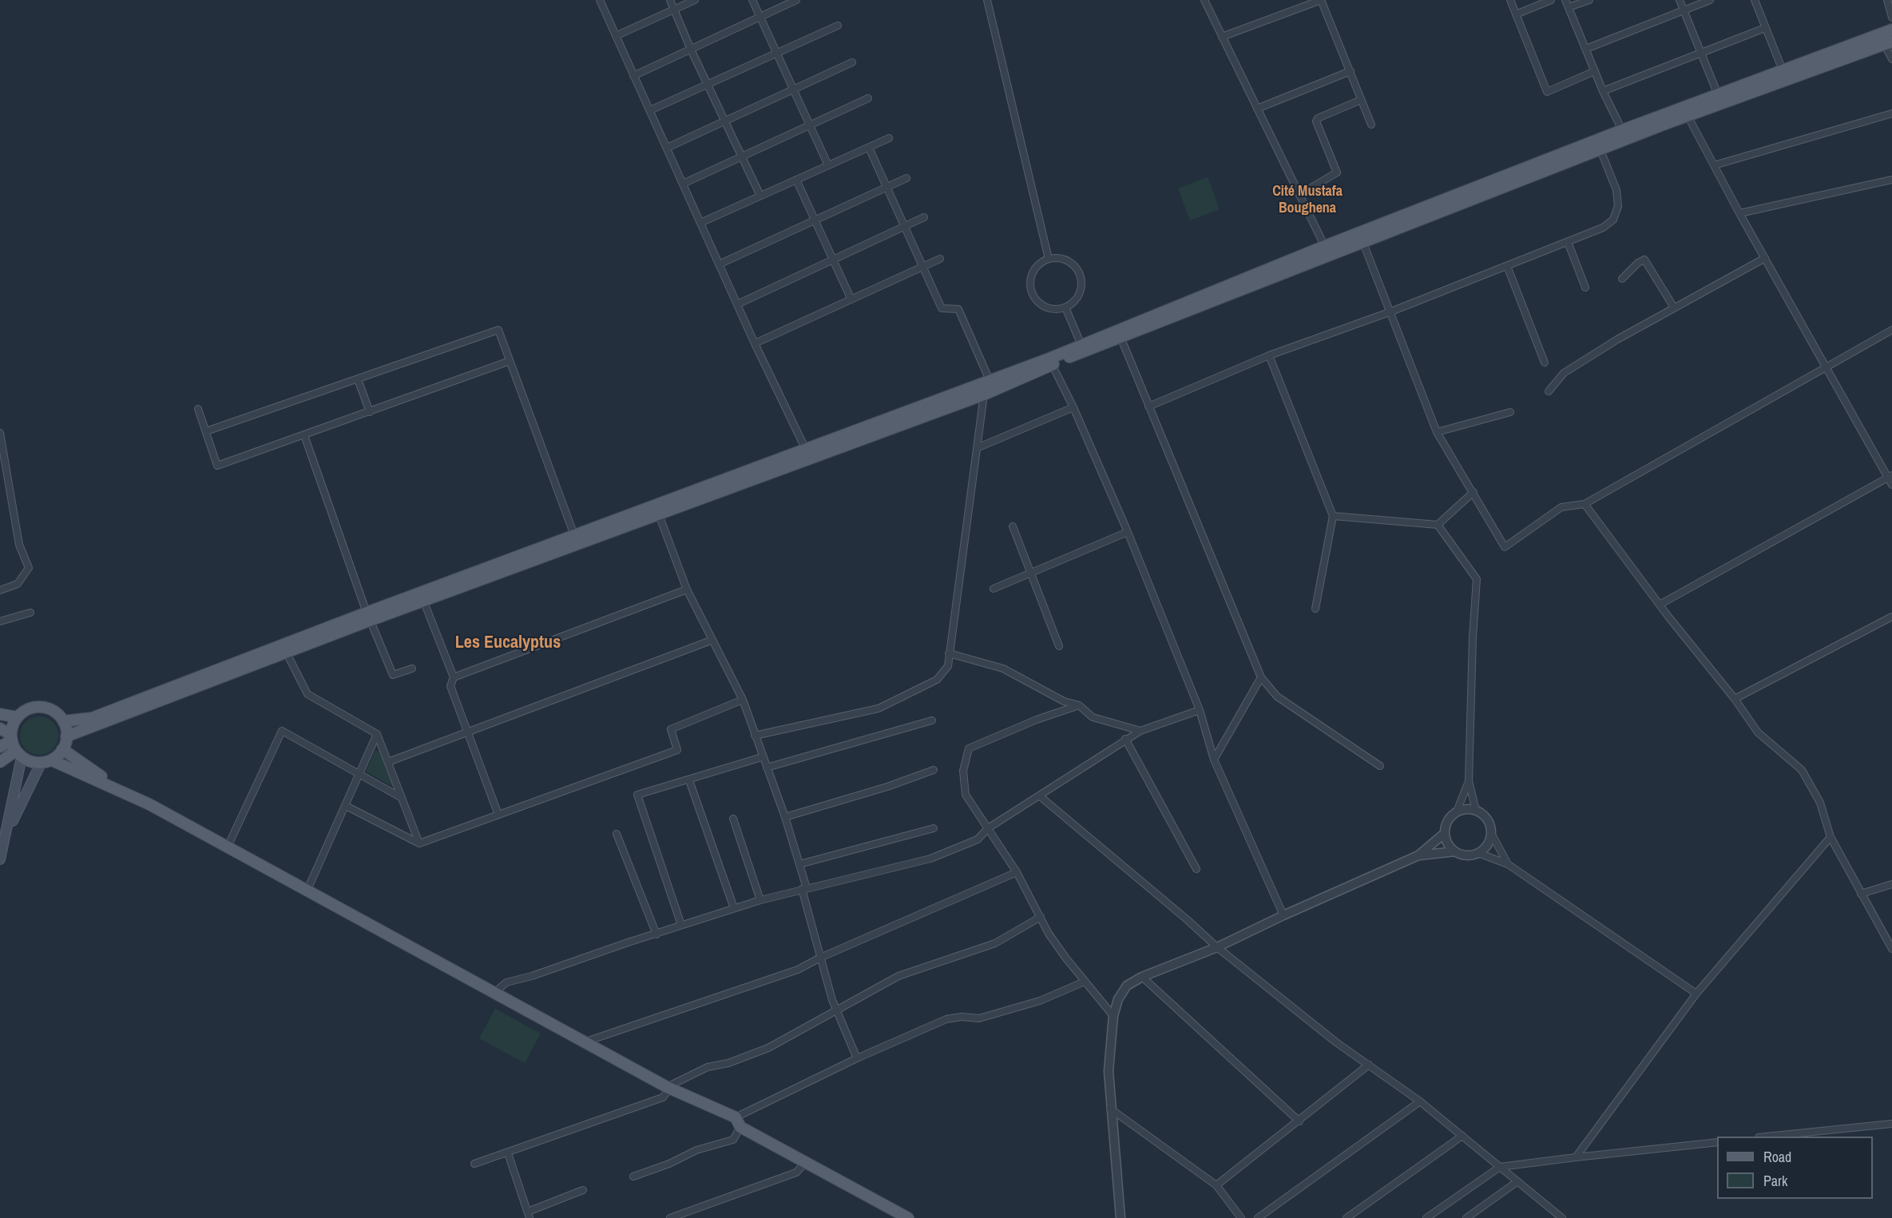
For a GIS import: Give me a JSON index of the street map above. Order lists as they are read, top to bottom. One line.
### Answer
{"districts":["Cité Mustafa Boughena","Les Eucalyptus"],"legend":["Road","Park"]}
